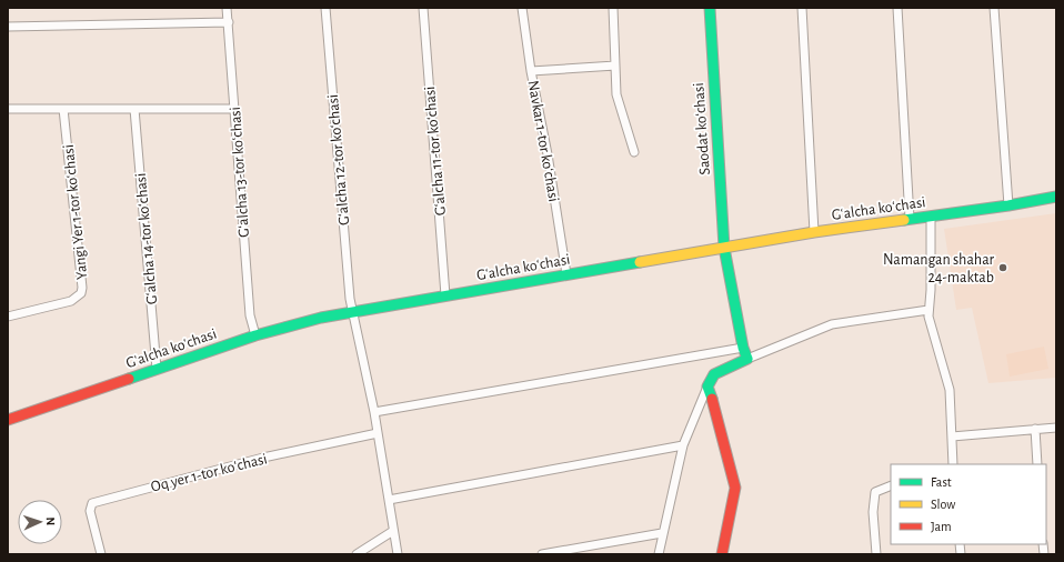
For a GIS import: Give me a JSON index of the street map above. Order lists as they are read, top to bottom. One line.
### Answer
{"streets":{"street":["Saodat koʻchasi","Navkar 1-tor koʻchasi","Gʻalcha 11-tor koʻchasi","Gʻalcha 12-tor koʻchasi","Gʻalcha 13-tor koʻchasi","Gʻalcha koʻchasi","Yangi Yer 1-tor koʻchasi","Gʻalcha 14-tor koʻchasi","Oq yer 1-tor koʻchasi"]},"crossings":[["Saodat koʻchasi","Gʻalcha koʻchasi"],["Navkar 1-tor koʻchasi","Gʻalcha koʻchasi"],["Gʻalcha 11-tor koʻchasi","Gʻalcha koʻchasi"],["Gʻalcha 12-tor koʻchasi","Gʻalcha koʻchasi"],["Gʻalcha 12-tor koʻchasi","Oq yer 1-tor koʻchasi"],["Gʻalcha 13-tor koʻchasi","Gʻalcha koʻchasi"],["Gʻalcha koʻchasi","Gʻalcha 14-tor koʻchasi"]],"places":["Namangan shahar 24-maktab"],"legend":["Fast","Slow","Jam"],"north":"right"}
